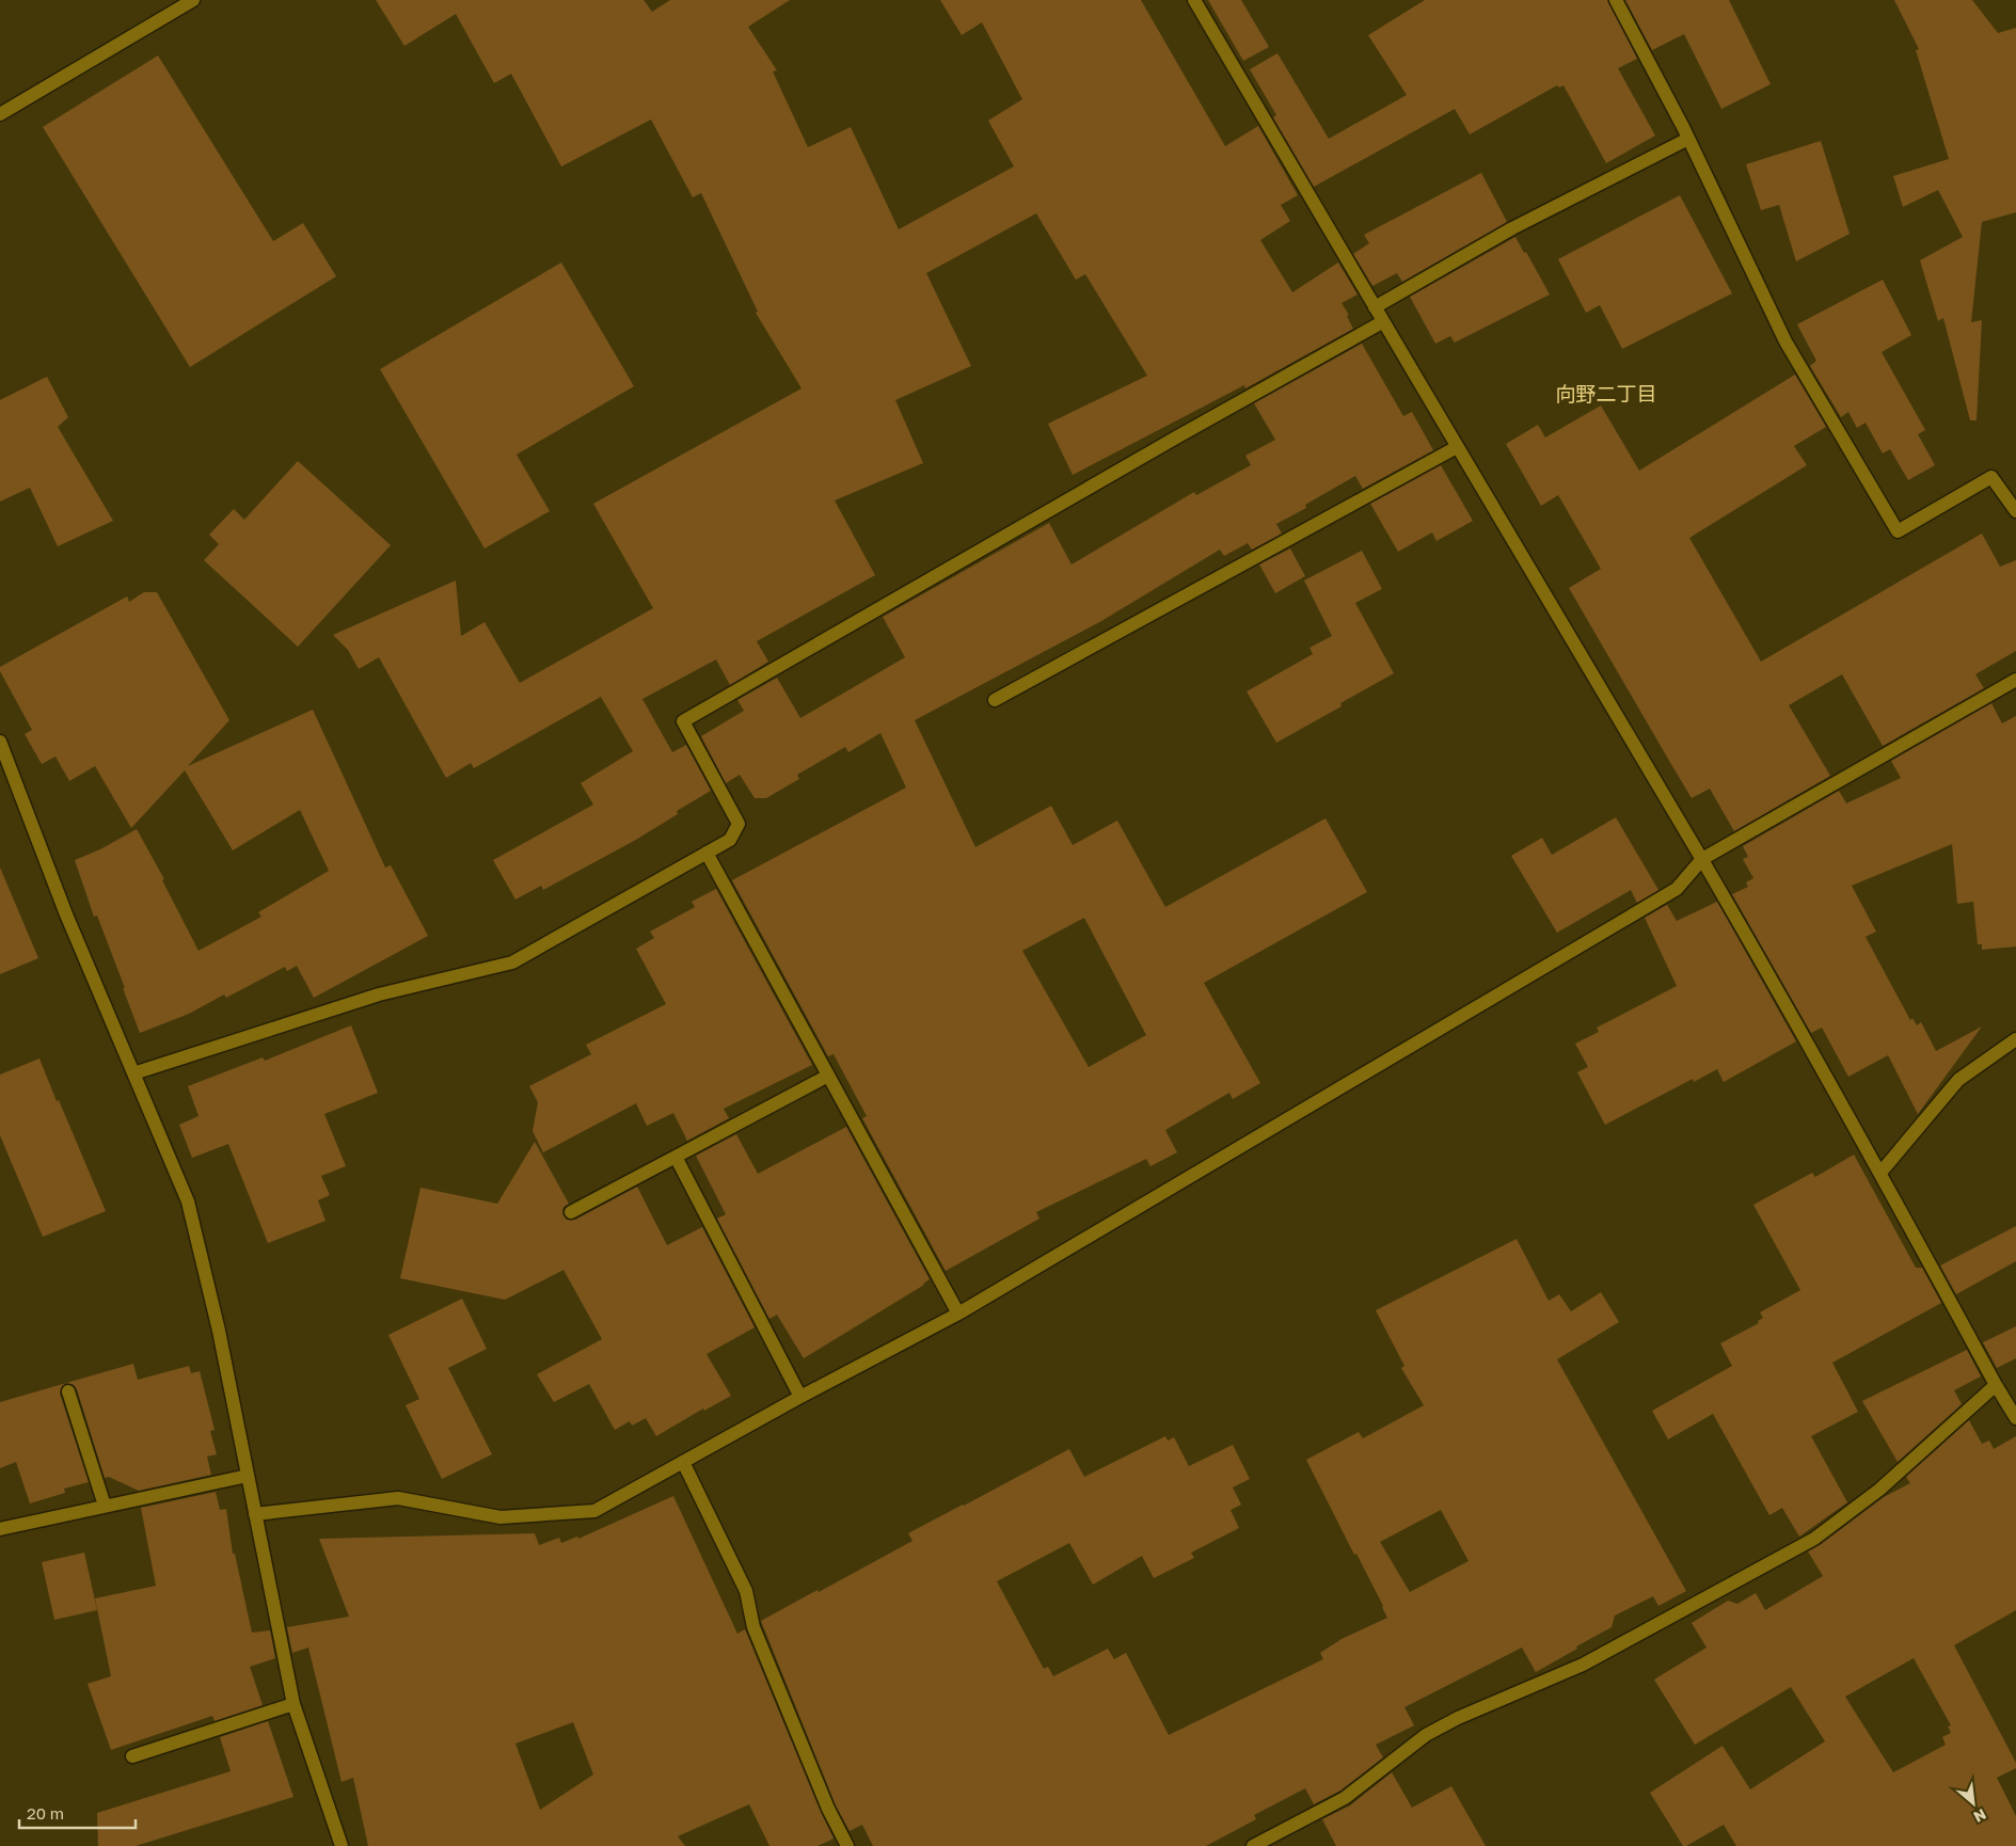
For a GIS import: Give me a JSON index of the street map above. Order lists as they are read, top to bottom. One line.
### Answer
{"districts":["向野二丁目"],"scale_bar":"20 m","north":"bottom right"}
